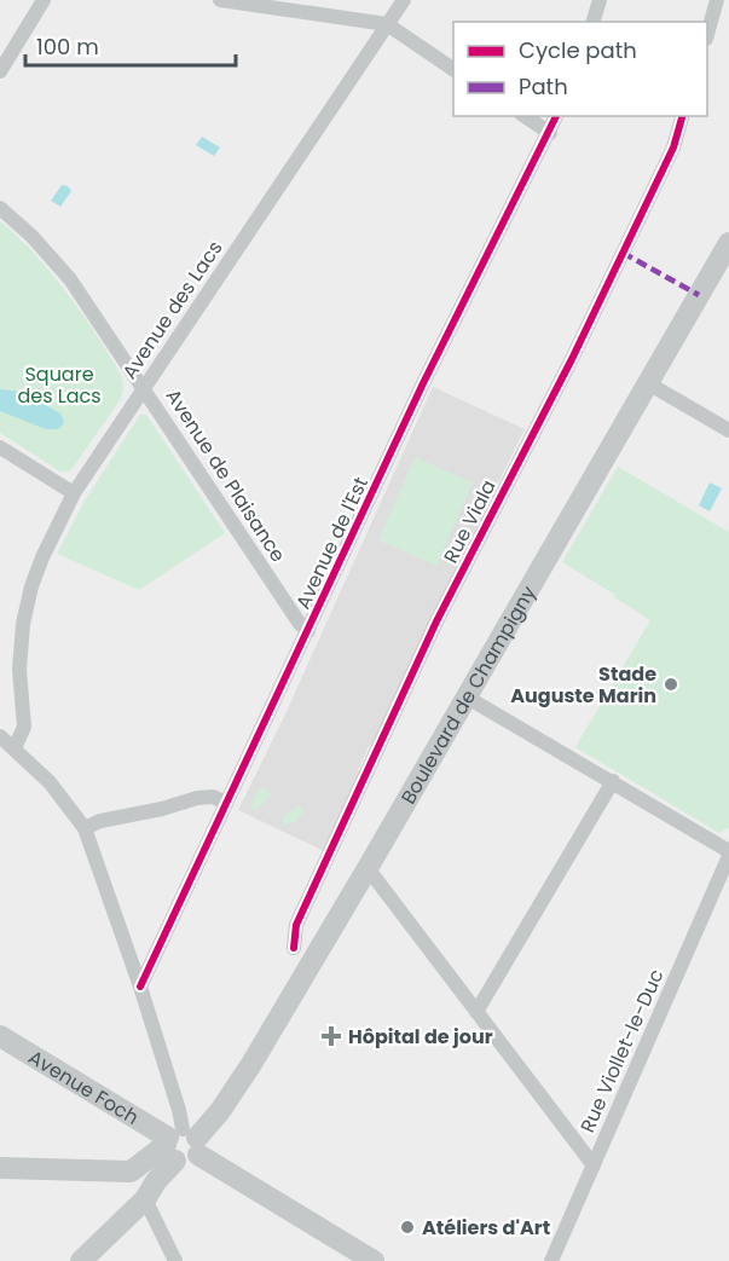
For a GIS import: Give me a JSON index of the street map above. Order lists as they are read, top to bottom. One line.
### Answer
{"streets":{"main road":["Boulevard de Champigny","Avenue Foch"],"street":["Avenue des Lacs","Avenue de Plaisance","Rue Viala","Avenue de l'Est","Rue Viollet-le-Duc"]},"crossings":[["Avenue des Lacs","Avenue de Plaisance"],["Avenue de Plaisance","Avenue de l'Est"],["Boulevard de Champigny","Avenue Foch"]],"parks":["Square des Lacs"],"places":{"other":["Stade Auguste Marin","Atéliers d'Art"],"health":["Hôpital de jour"]},"legend":["Cycle path","Path"],"scale_bar":"100 m"}
